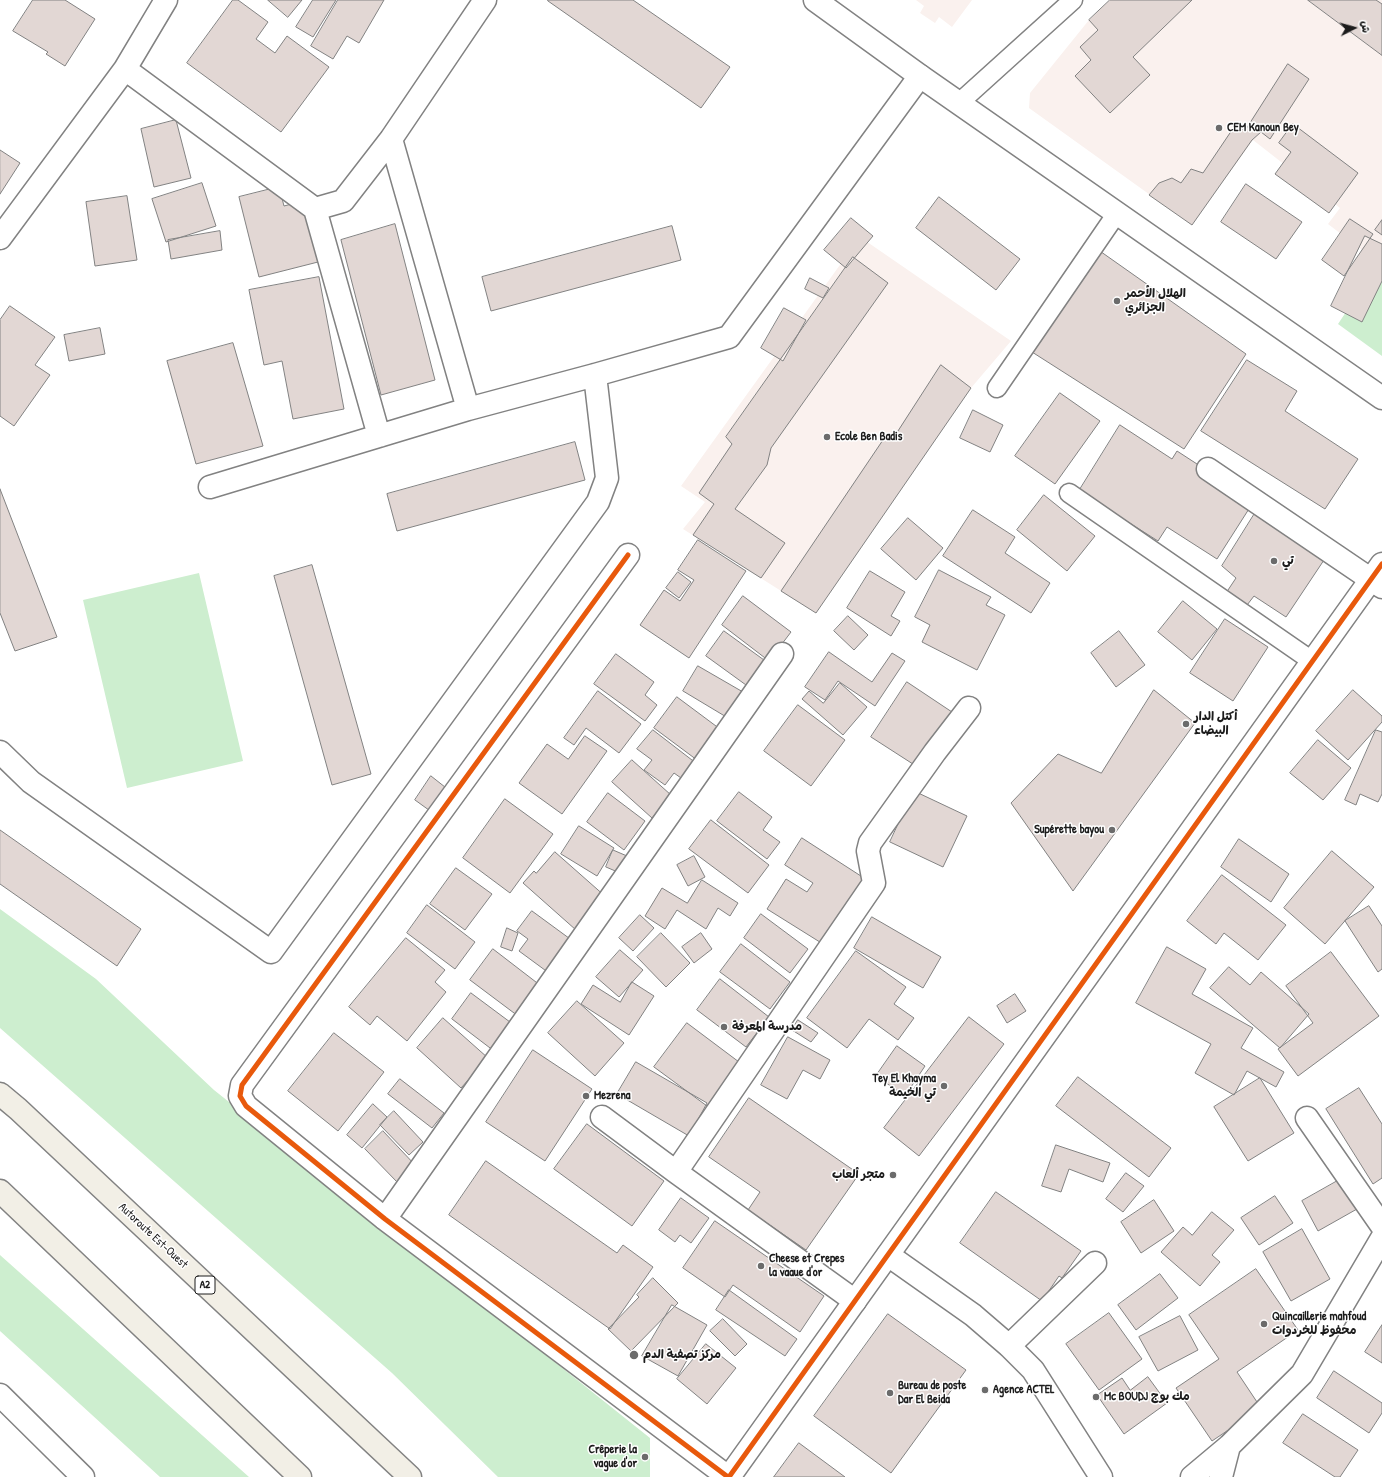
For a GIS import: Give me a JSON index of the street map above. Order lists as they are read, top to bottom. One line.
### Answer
{"streets":{"highway":["Autoroute Est-Ouest","A2"]},"places":["CEM Kanoun Bey","الهلال الأحمر الجزائري","Ecole Ben Badis","تي","أكتل الدار البيضاء","Supérette bayou","مدرسة المعرفة","Tey El Khayma تي الخيمة","Mezrena","متجر ألعاب","Cheese et Crepes la vaaue d'or","Quincaillerie mahfoud محفوظ للخردوات","مركز تصفية الدم","Agence ACTEL","Bureau de poste Dar El Beida","Mc BOUDJ مك بوج","Crêperie la vague d'or"],"north":"right"}
